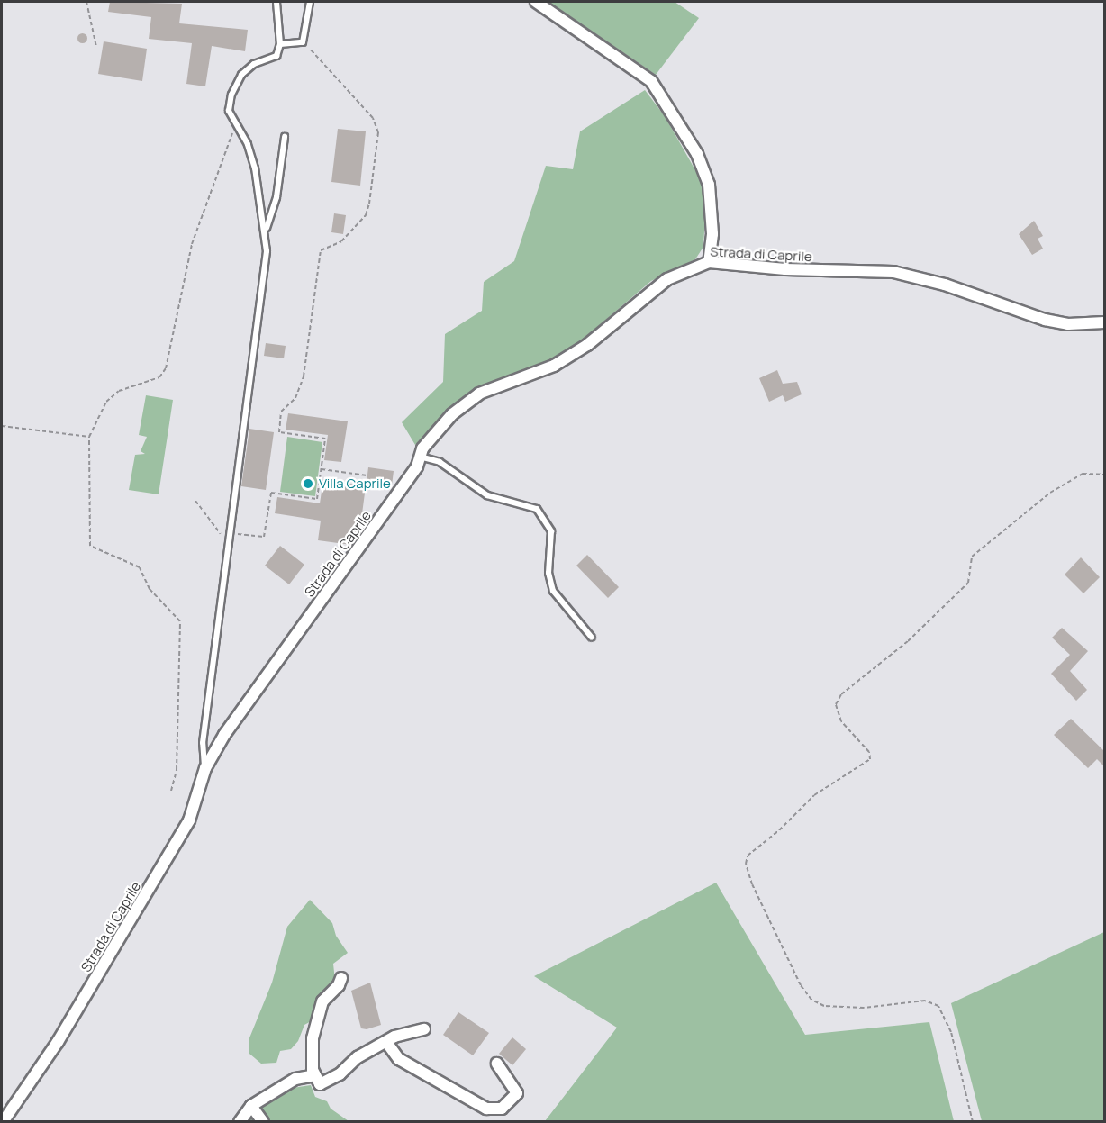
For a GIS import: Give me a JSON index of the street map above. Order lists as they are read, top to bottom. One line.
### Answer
{"streets":{"street":["Strada di Caprile"]},"places":["Villa Caprile"]}
